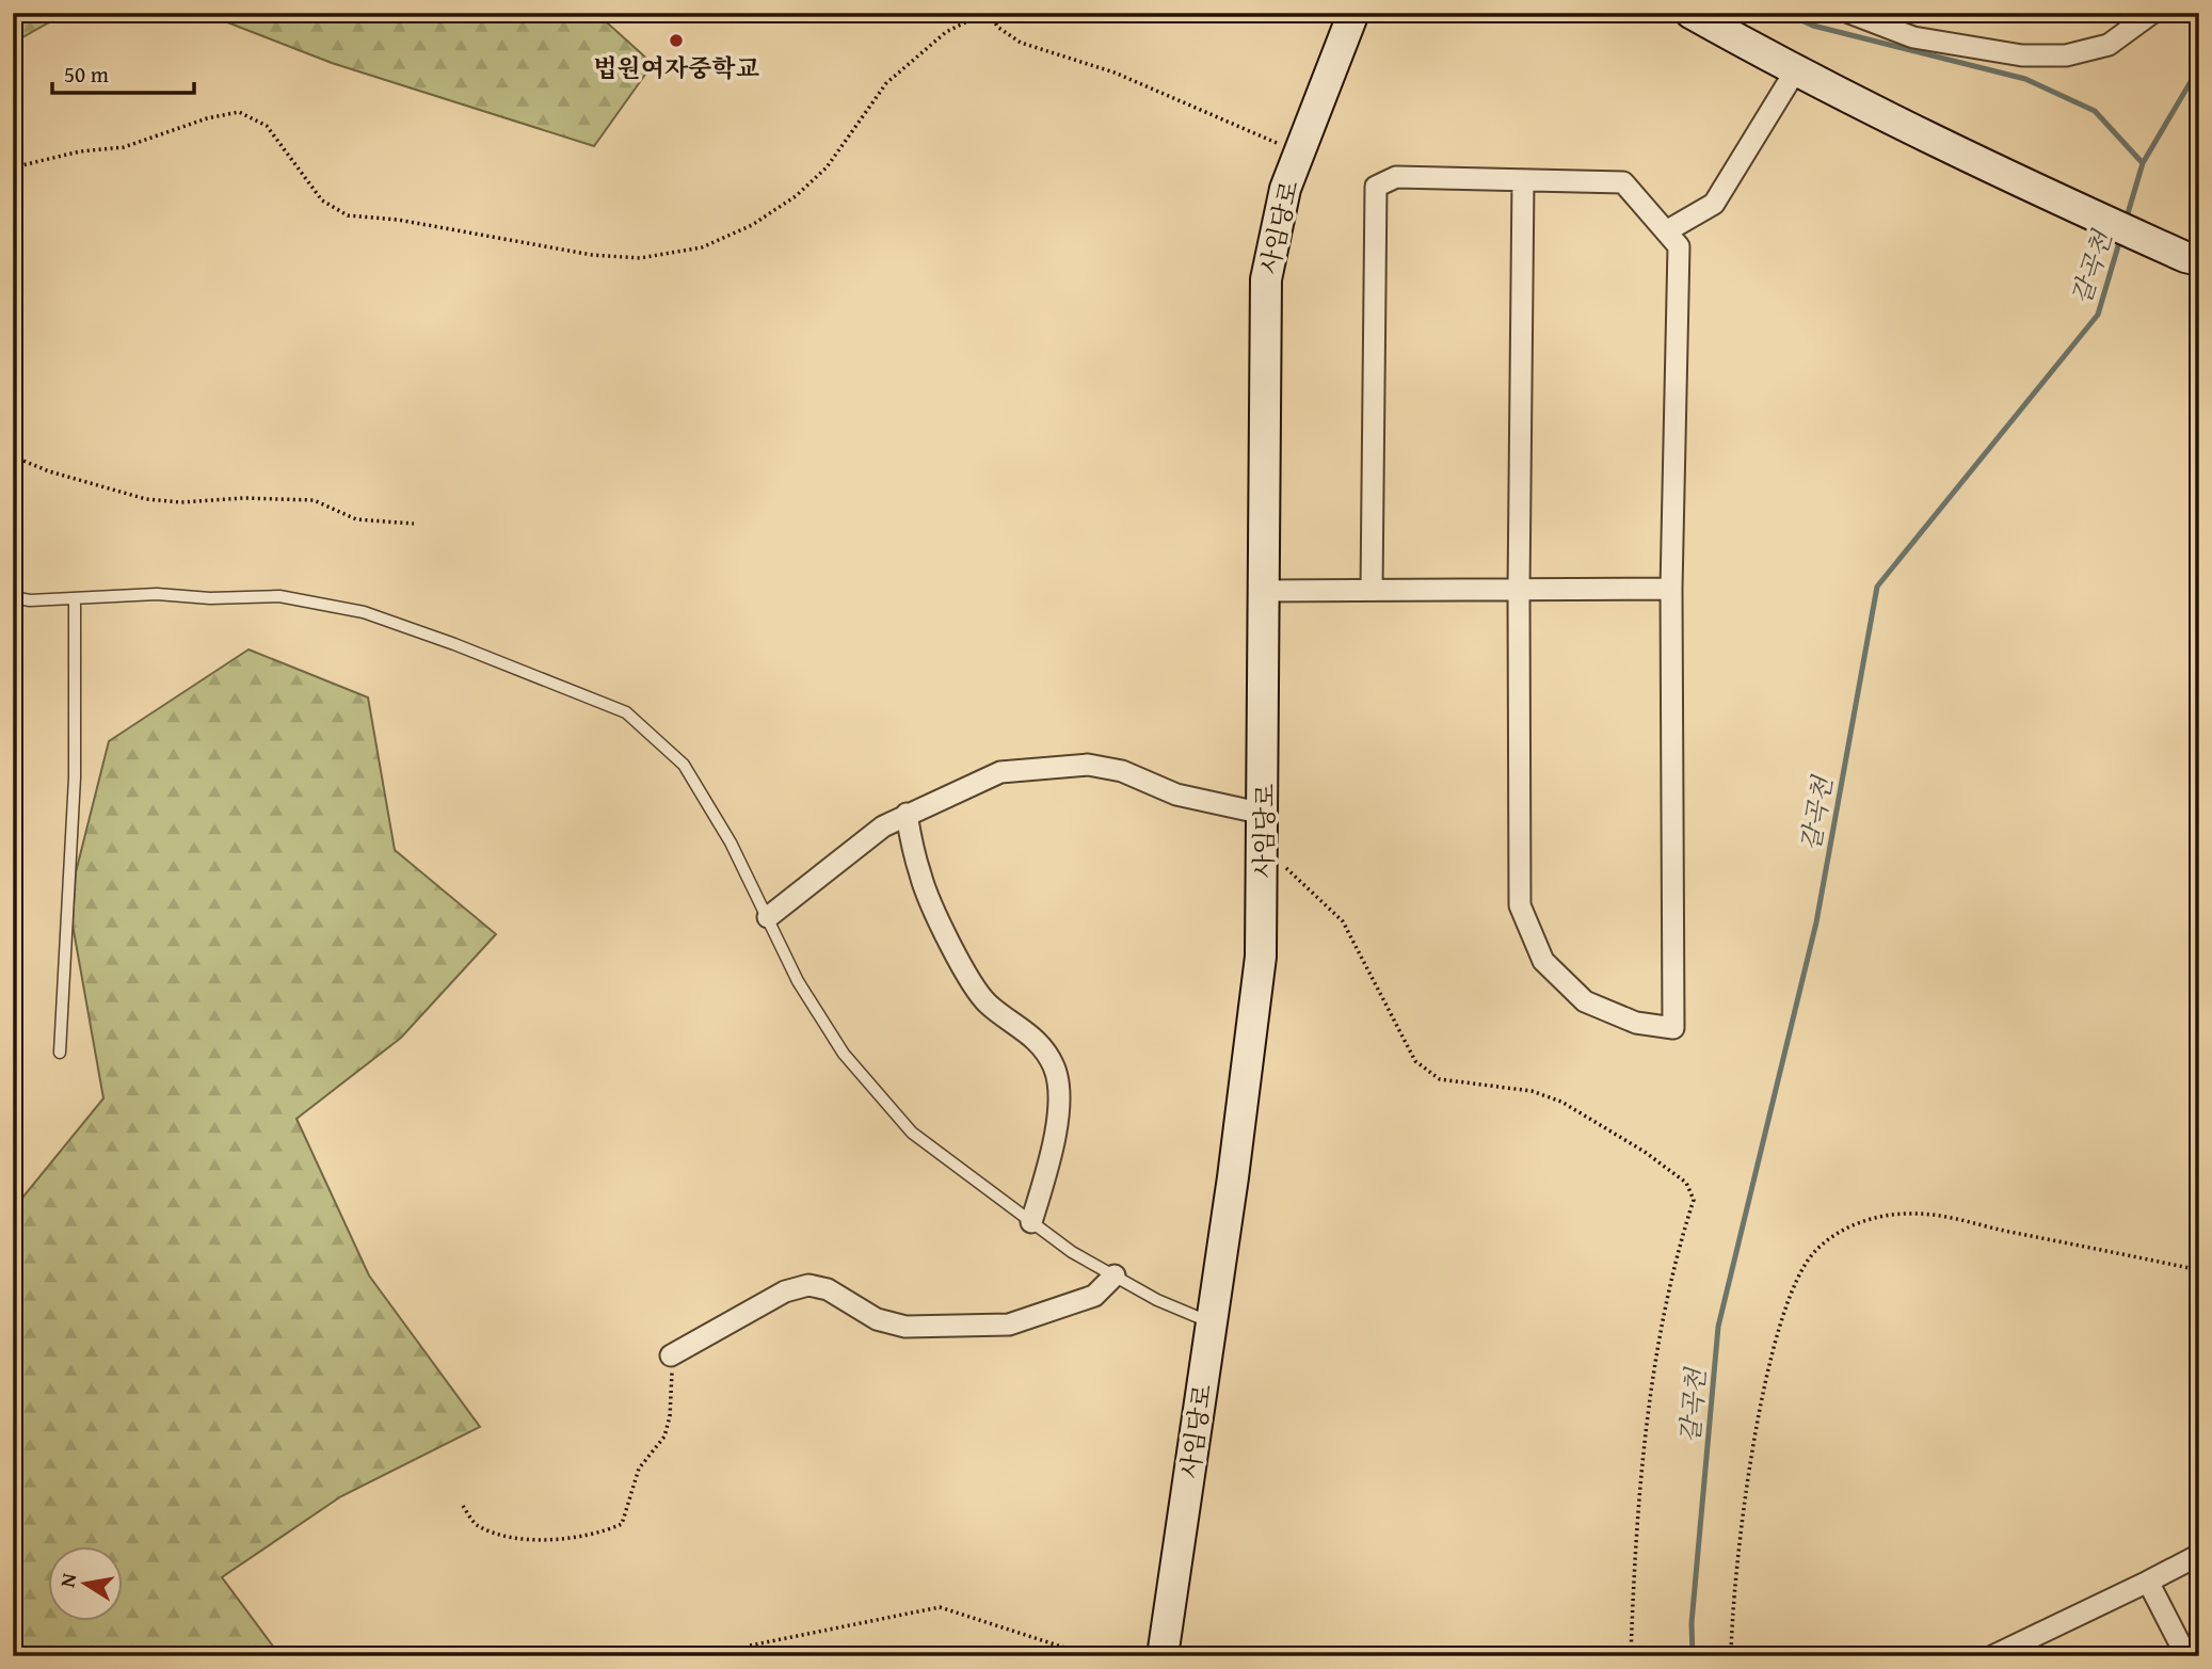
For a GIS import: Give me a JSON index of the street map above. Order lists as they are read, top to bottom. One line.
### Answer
{"streets":{"main road":["사임당로"]},"water":["갈곡천"],"places":["법원여자중학교"],"scale_bar":"50 m","north":"left"}
